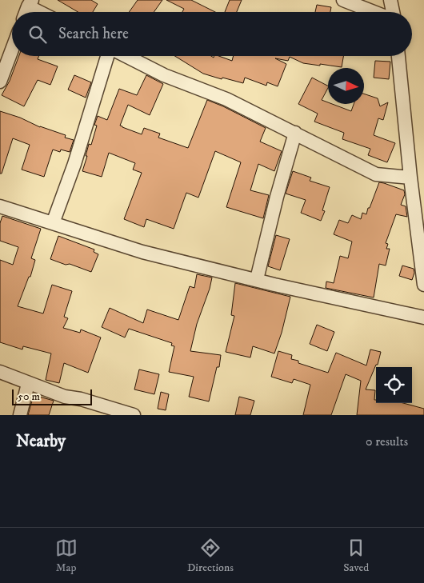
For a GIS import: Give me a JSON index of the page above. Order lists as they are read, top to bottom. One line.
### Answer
{"scale_bar":"50 m","north":"right","page":{"search":"Search here","scale":"50 m","heading":["Nearby","0 results"],"nav":["Map","Directions","Saved"]}}
